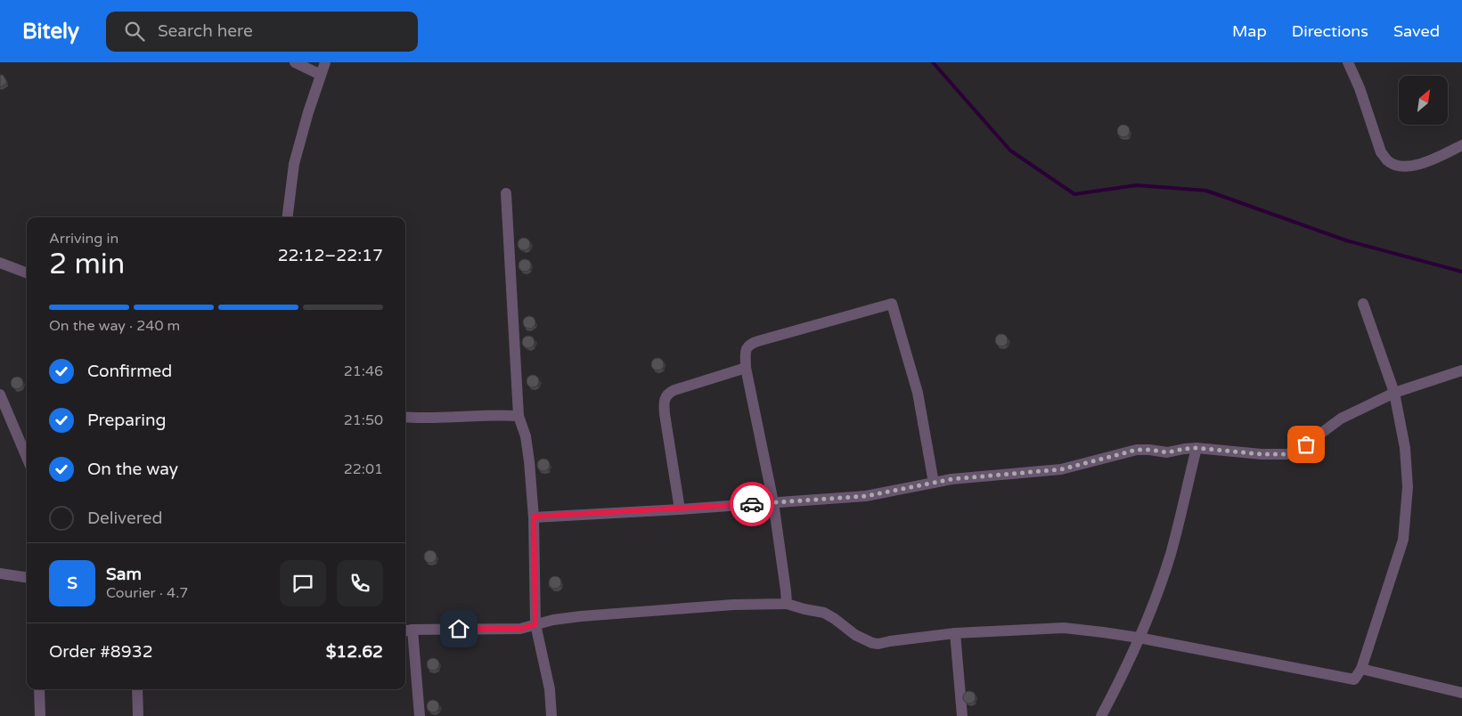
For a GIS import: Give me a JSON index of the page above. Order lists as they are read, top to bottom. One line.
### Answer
{"north":"top right","page":{"header":"Bitely","search":"Search here","nav":["Map","Directions","Saved"],"heading":["2 min","Arriving in","22:12–22:17"],"panel":["Sam","Courier · 4.7","Order #8932","$12.62"],"bar":"On the way · 240 m","list":[["Confirmed","21:46"],["Preparing","21:50"],["On the way","22:01"],"Delivered"],"round":"S"}}
